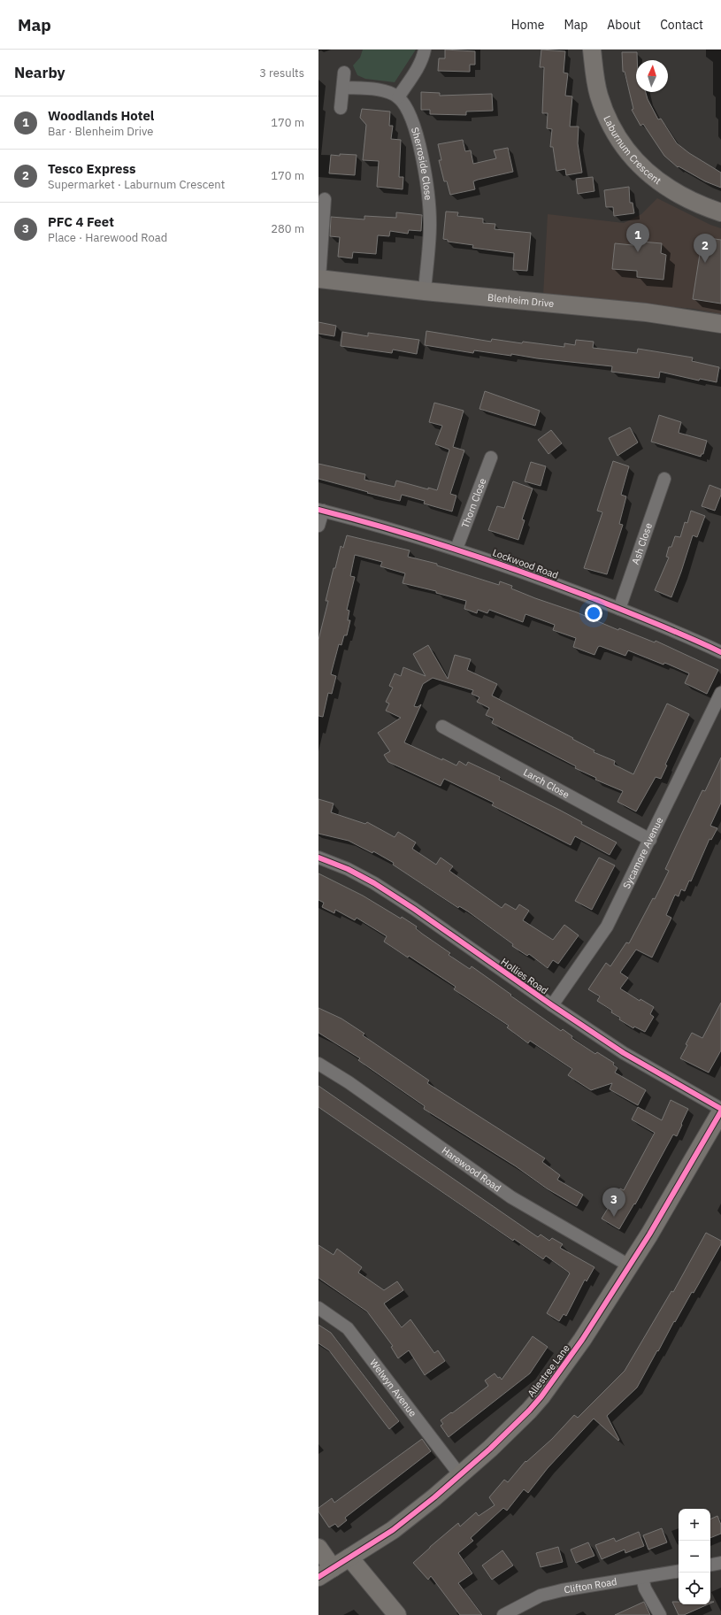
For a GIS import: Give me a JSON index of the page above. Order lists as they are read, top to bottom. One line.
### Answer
{"streets":{"street":["Laburnum Crescent","Sherroside Close","Blenheim Drive","Thorn Close","Ash Close","Lockwood Road","Larch Close","Sycamore Avenue","Hollies Road","Harewood Road","Allestree Lane","Welwyn Avenue","Clifton Road"]},"crossings":[["Sherroside Close","Blenheim Drive"],["Thorn Close","Lockwood Road"],["Ash Close","Lockwood Road"],["Larch Close","Sycamore Avenue"],["Sycamore Avenue","Hollies Road"],["Hollies Road","Allestree Lane"],["Harewood Road","Allestree Lane"],["Allestree Lane","Welwyn Avenue"]],"north":"top","page":{"header":"Map","nav":["Home","Map","About","Contact"],"heading":["Nearby","3 results"],"list":[{"mark":"1","name":"Woodlands Hotel","note":"Bar · Blenheim Drive","value":"170 m"},{"mark":"2","name":"Tesco Express","note":"Supermarket · Laburnum Crescent","value":"170 m"},{"mark":"3","name":"PFC 4 Feet","note":"Place · Harewood Road","value":"280 m"}],"pins":["1","2","3"],"map_buttons":["+","−"]}}
